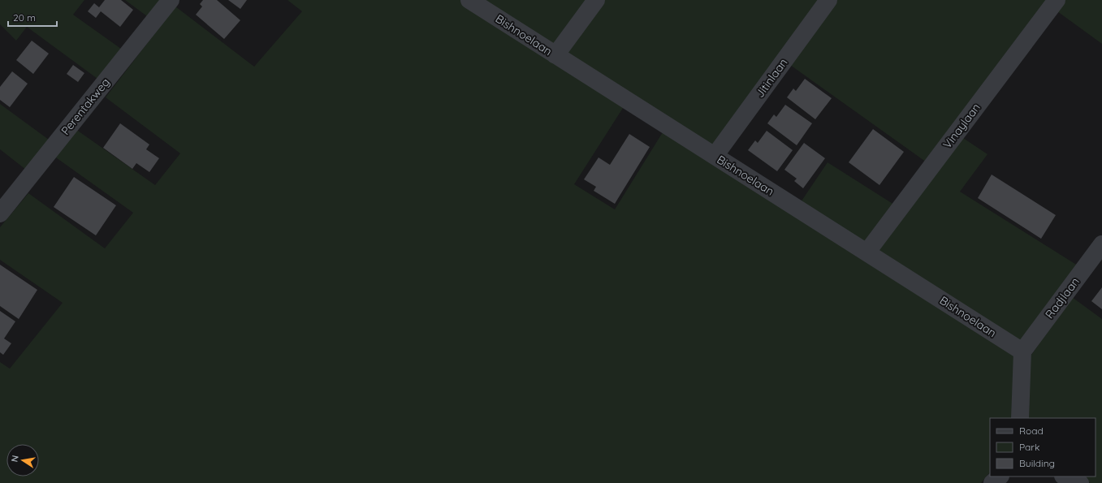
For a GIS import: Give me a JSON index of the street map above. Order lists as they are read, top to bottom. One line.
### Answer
{"streets":{"street":["Bishnoelaan","Jitinlaan","Perentakweg","Vinaylaan","Radjlaan"]},"crossings":[["Bishnoelaan","Jitinlaan"],["Bishnoelaan","Vinaylaan"],["Bishnoelaan","Radjlaan"]],"legend":["Road","Park","Building"],"scale_bar":"20 m","north":"left"}
